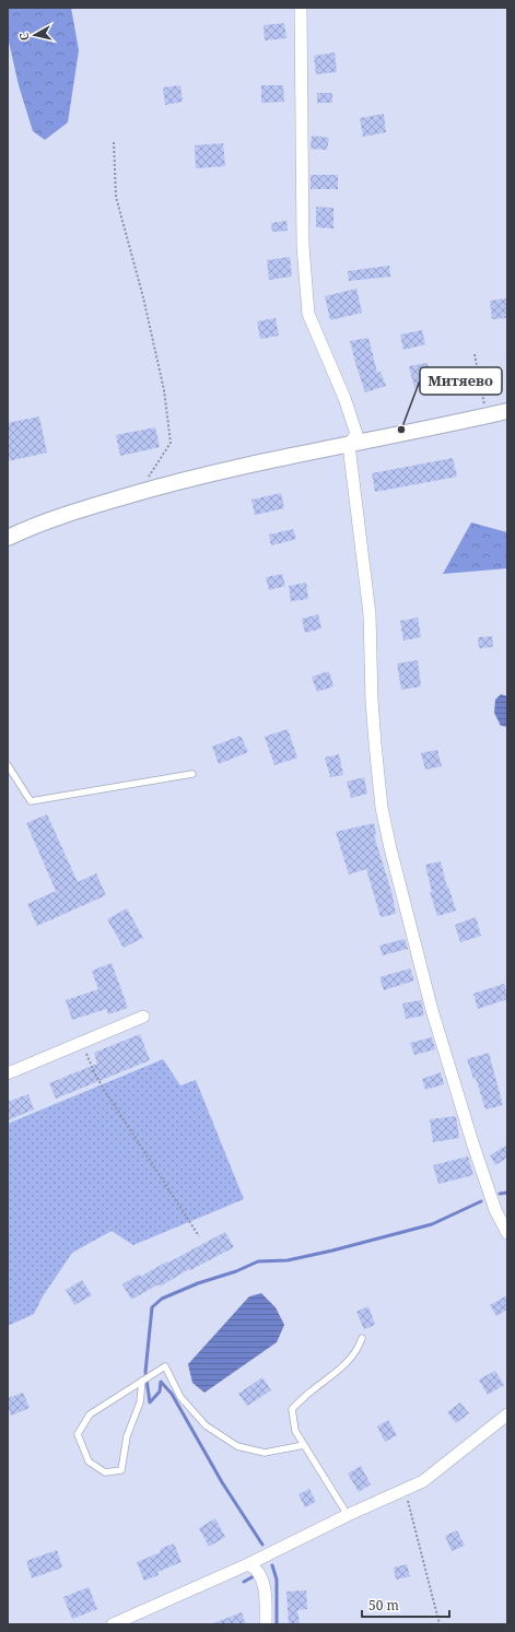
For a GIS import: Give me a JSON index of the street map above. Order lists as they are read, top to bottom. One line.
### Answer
{"places":["Митяево"],"scale_bar":"50 m","north":"left"}
